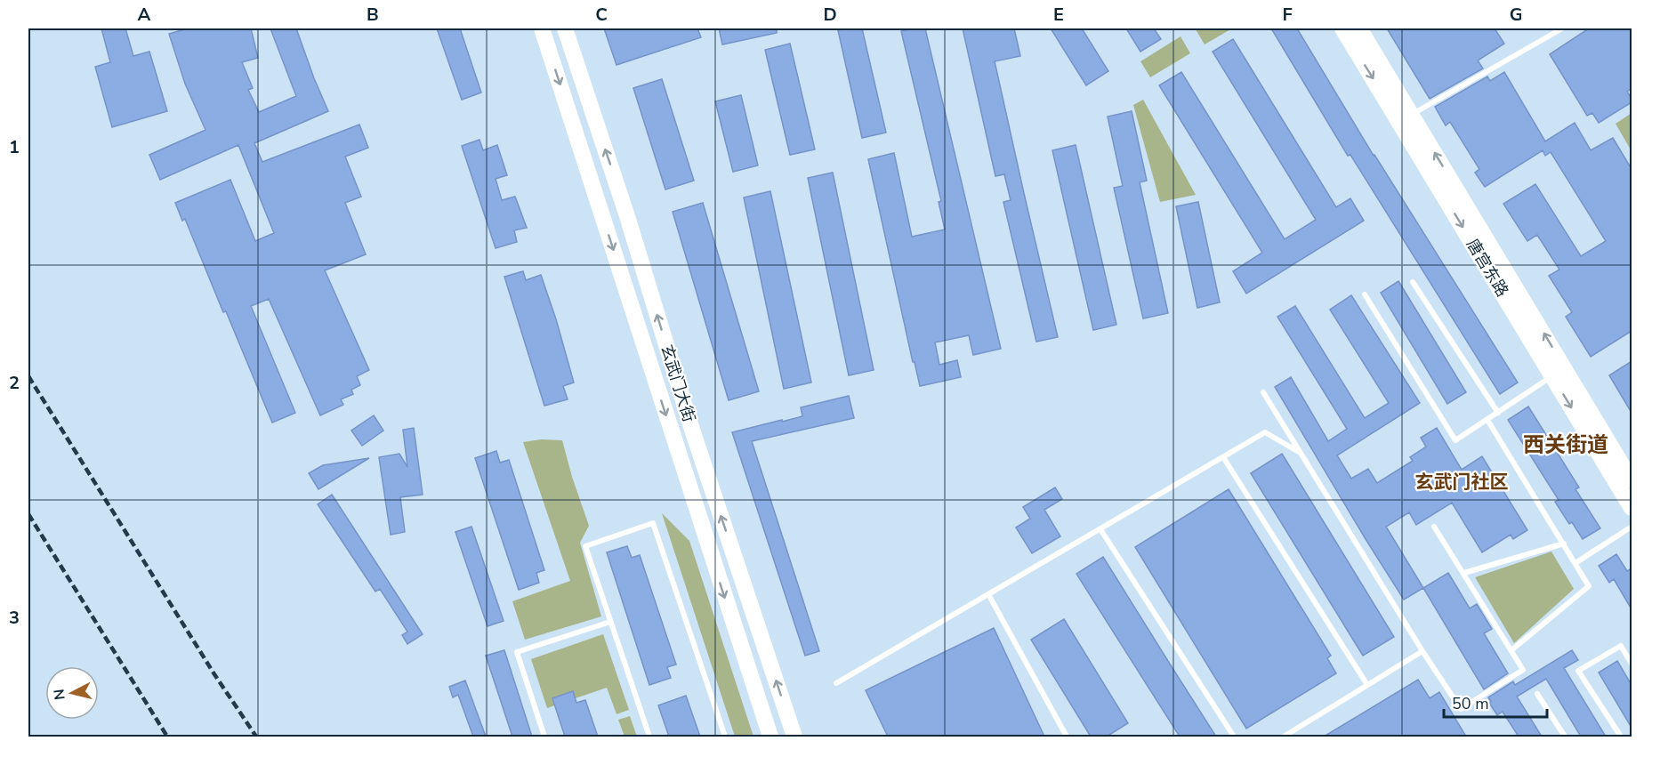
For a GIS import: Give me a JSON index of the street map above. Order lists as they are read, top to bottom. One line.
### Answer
{"streets":{"main road":["唐宫东路","玄武门大街"]},"districts":["西关街道","玄武门社区"],"scale_bar":"50 m","north":"left","grid":{"columns":["A","B","C","D","E","F","G"],"rows":["1","2","3"]}}
